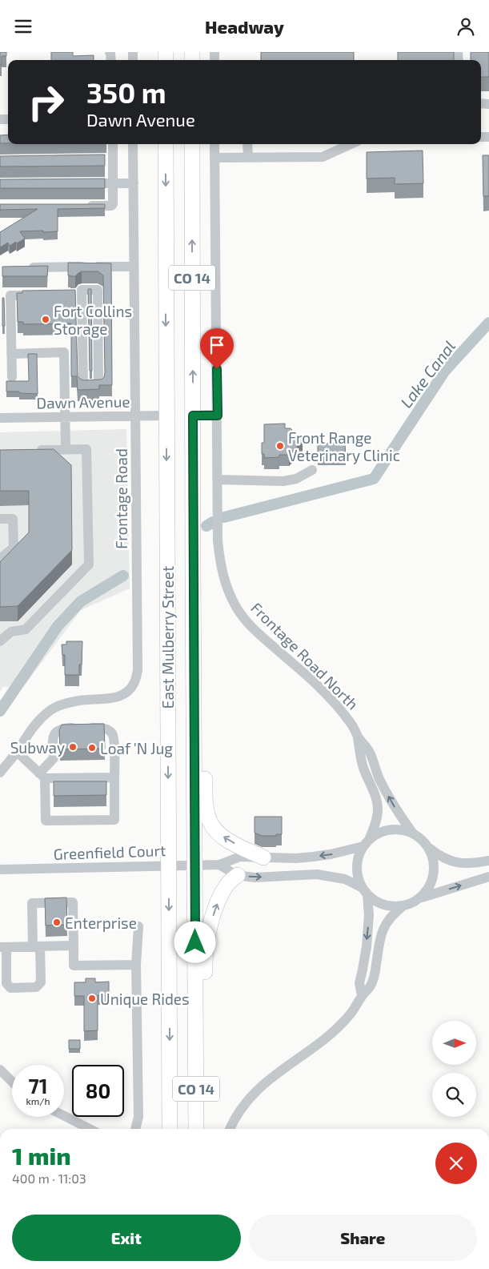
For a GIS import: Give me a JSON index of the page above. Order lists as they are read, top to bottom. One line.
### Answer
{"streets":{"highway":["CO 14","East Mulberry Street"],"street":["Dawn Avenue","Frontage Road","Frontage Road North","Greenfield Court"]},"crossings":[["Dawn Avenue","Frontage Road"],["Dawn Avenue","East Mulberry Street"],["East Mulberry Street","Greenfield Court"]],"water":["Lake Canal"],"places":["Fort Collins Storage","Front Range Veterinary Clinic","Subway","Loaf 'N Jug","Enterprise","Unique Rides"],"north":"right","page":{"header":"Headway","turn":["350 m","Dawn Avenue"],"speed":"71 km/h","limit":"80","heading":["1 min","400 m · 11:03"],"buttons":["Exit","Share"]}}
